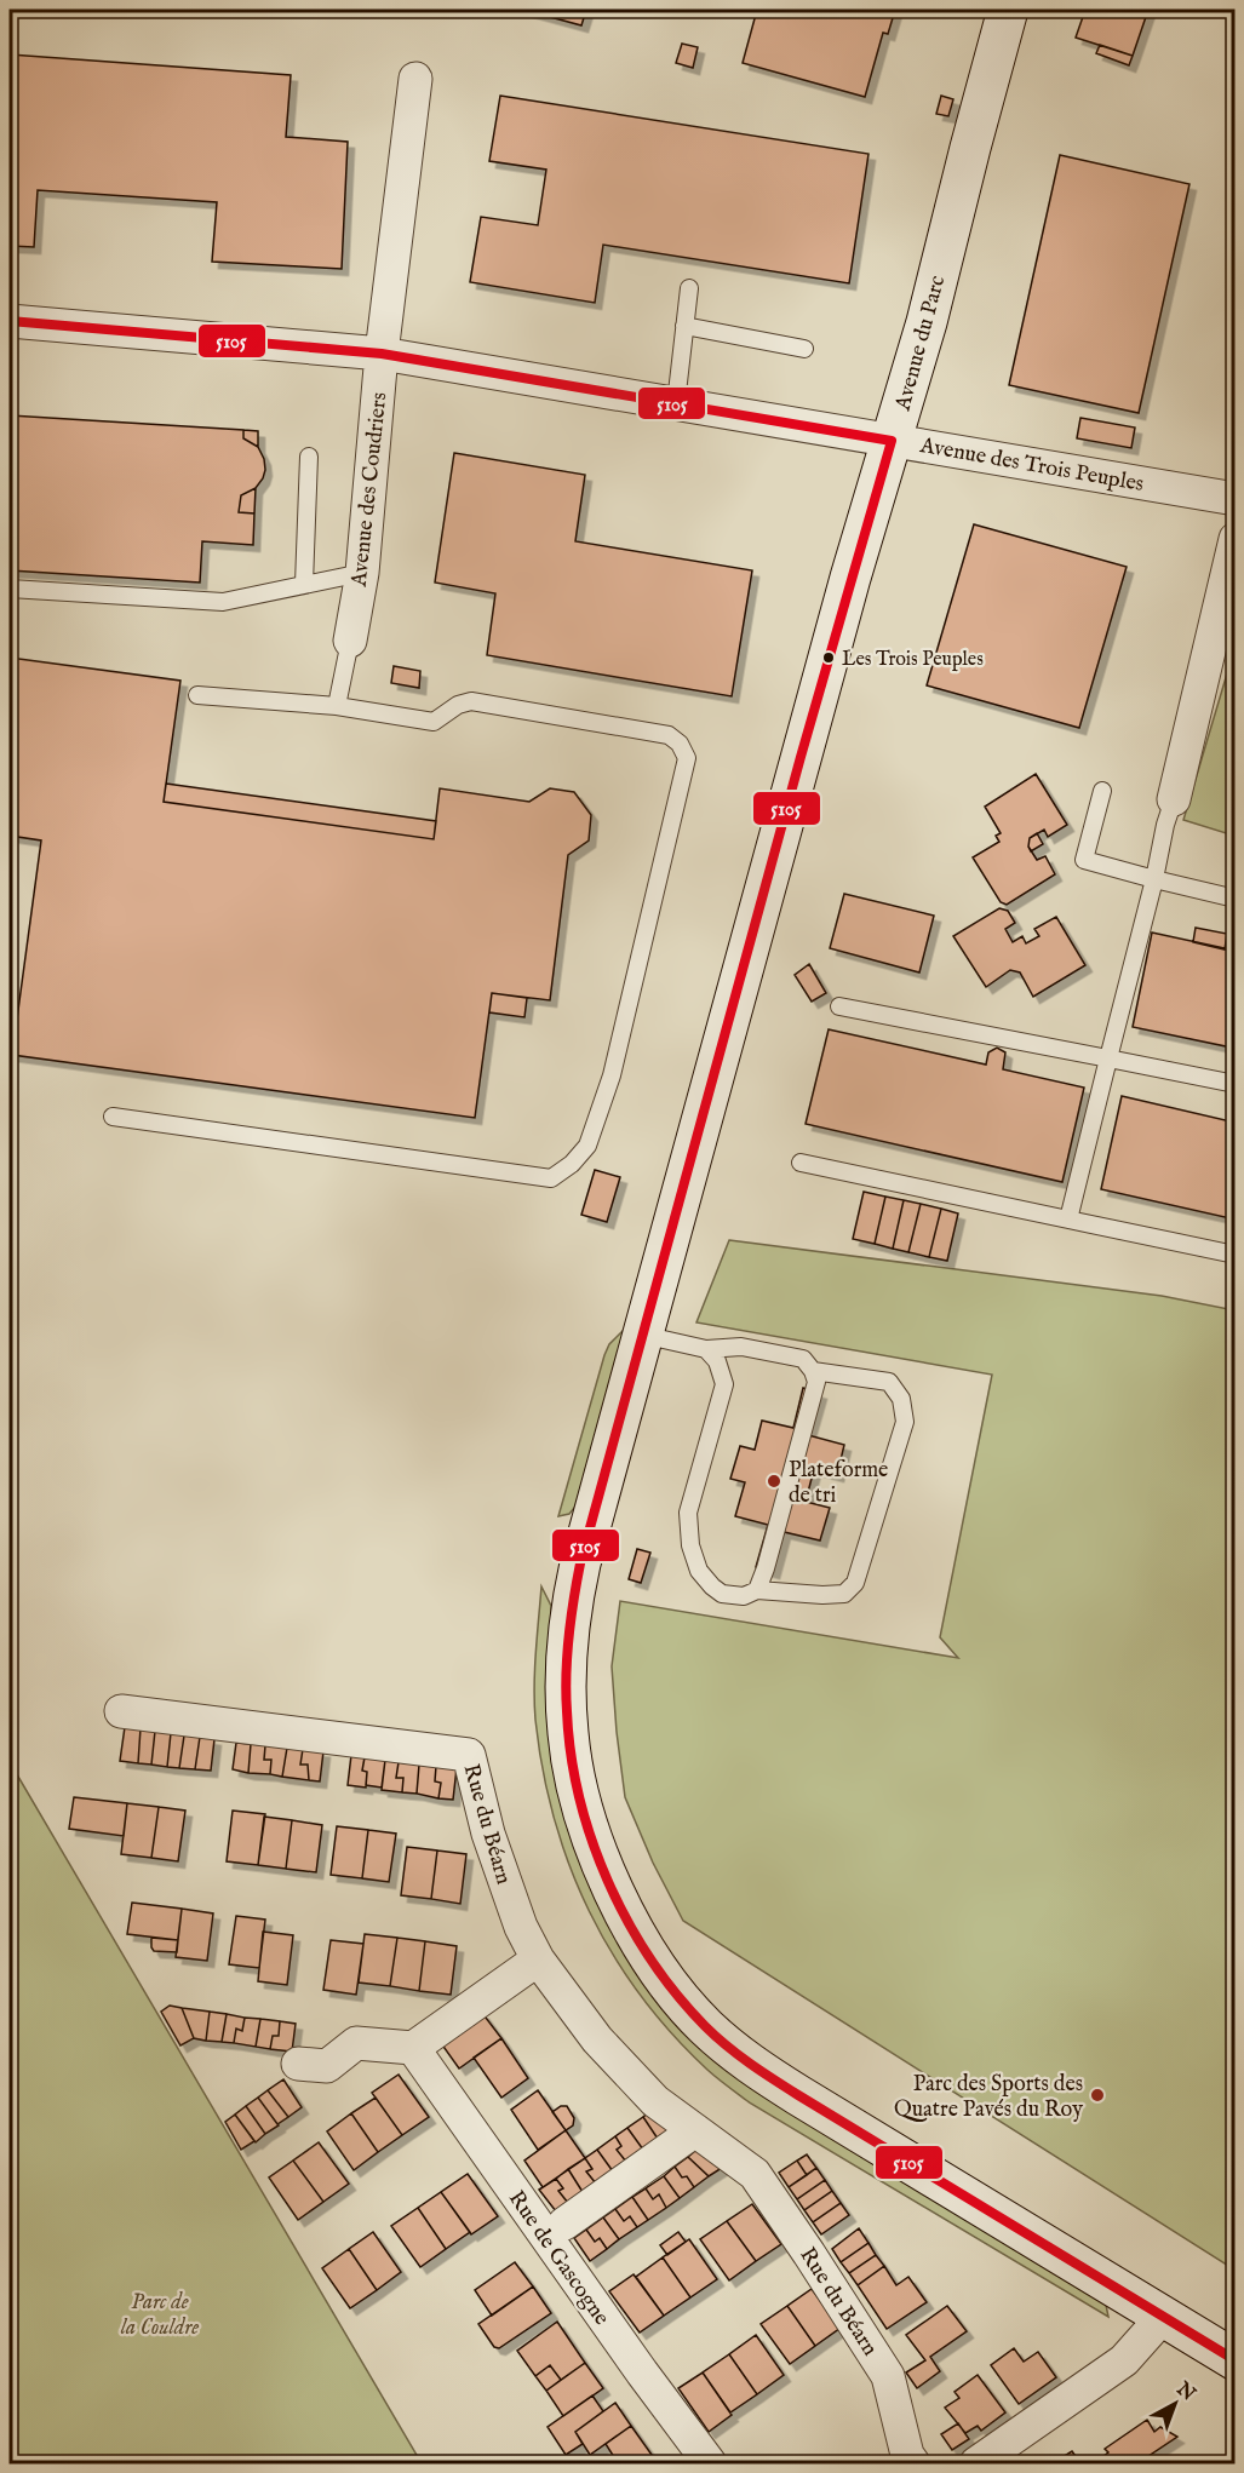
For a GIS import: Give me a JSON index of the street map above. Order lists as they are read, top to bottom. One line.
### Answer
{"streets":{"street":["Avenue du Parc","Avenue des Trois Peuples","Avenue des Coudriers","Rue du Béarn","Rue de Gascogne"]},"crossings":[["Avenue du Parc","Avenue des Trois Peuples"],["Avenue des Trois Peuples","Avenue des Coudriers"]],"parks":["Parc de la Couldre"],"places":["Les Trois Peuples","Plateforme de tri","Parc des Sports des Quatre Pavés du Roy"],"lines":["transit line 5105"],"north":"top right"}
